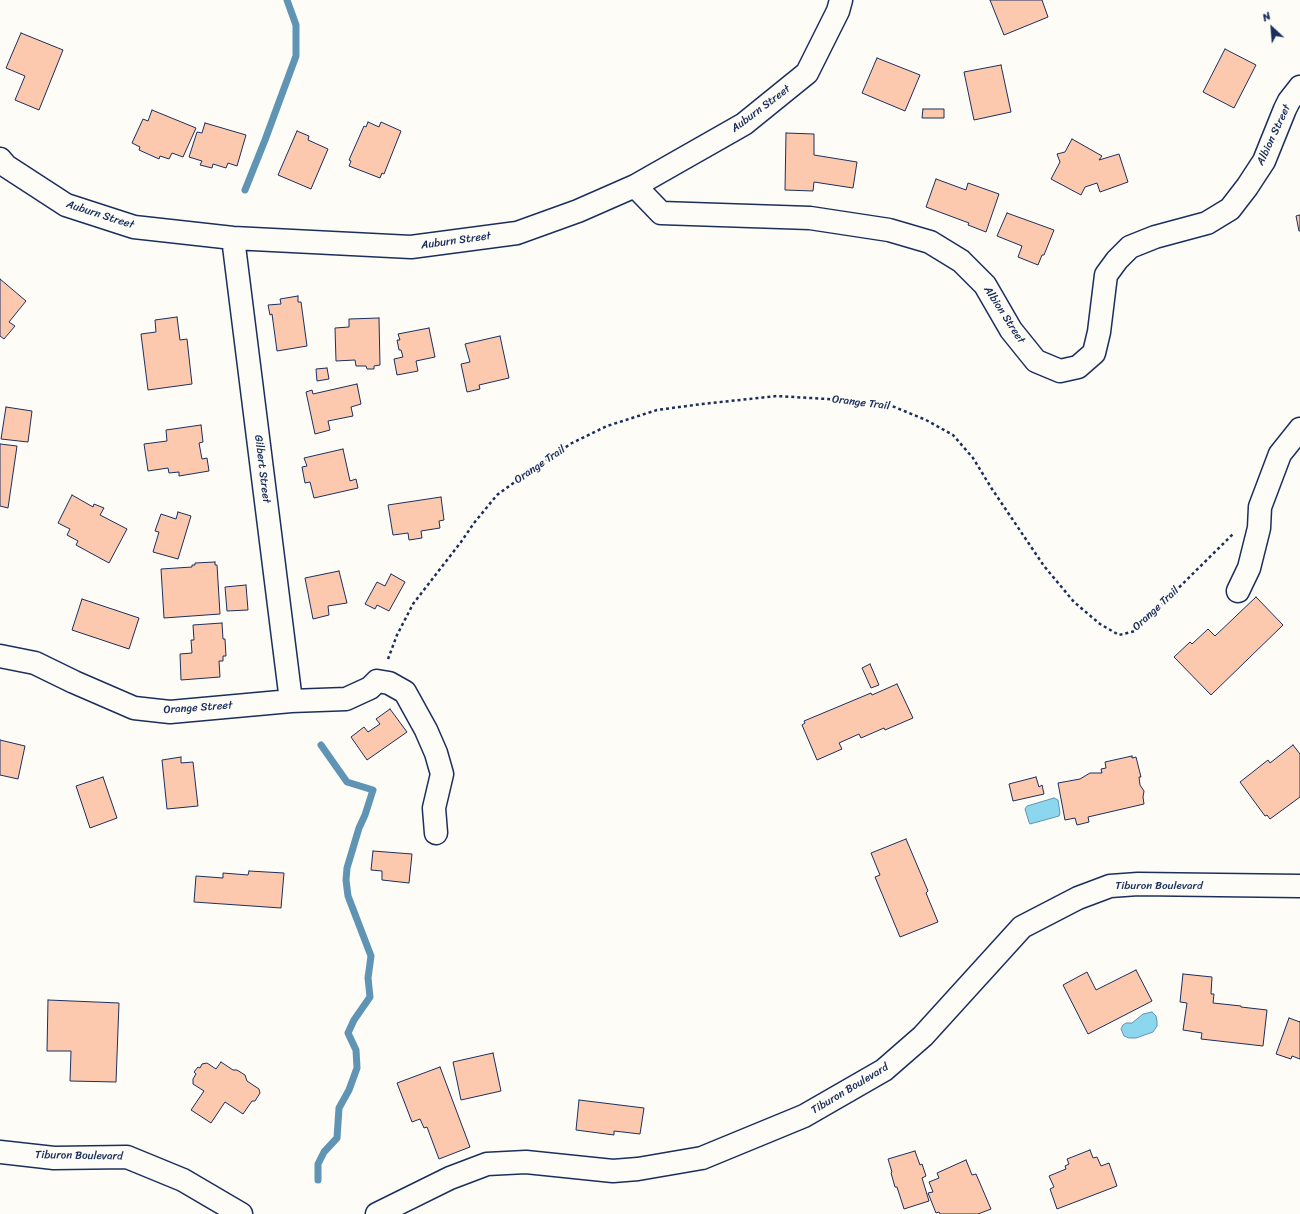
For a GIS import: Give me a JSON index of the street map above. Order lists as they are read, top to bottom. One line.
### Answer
{"streets":{"street":["Auburn Street","Albion Street","Gilbert Street","Orange Street","Tiburon Boulevard"],"path":["Orange Trail"]},"crossings":[["Auburn Street","Albion Street"],["Auburn Street","Gilbert Street"],["Orange Trail","Orange Street"],["Gilbert Street","Orange Street"]],"north":"top left"}
